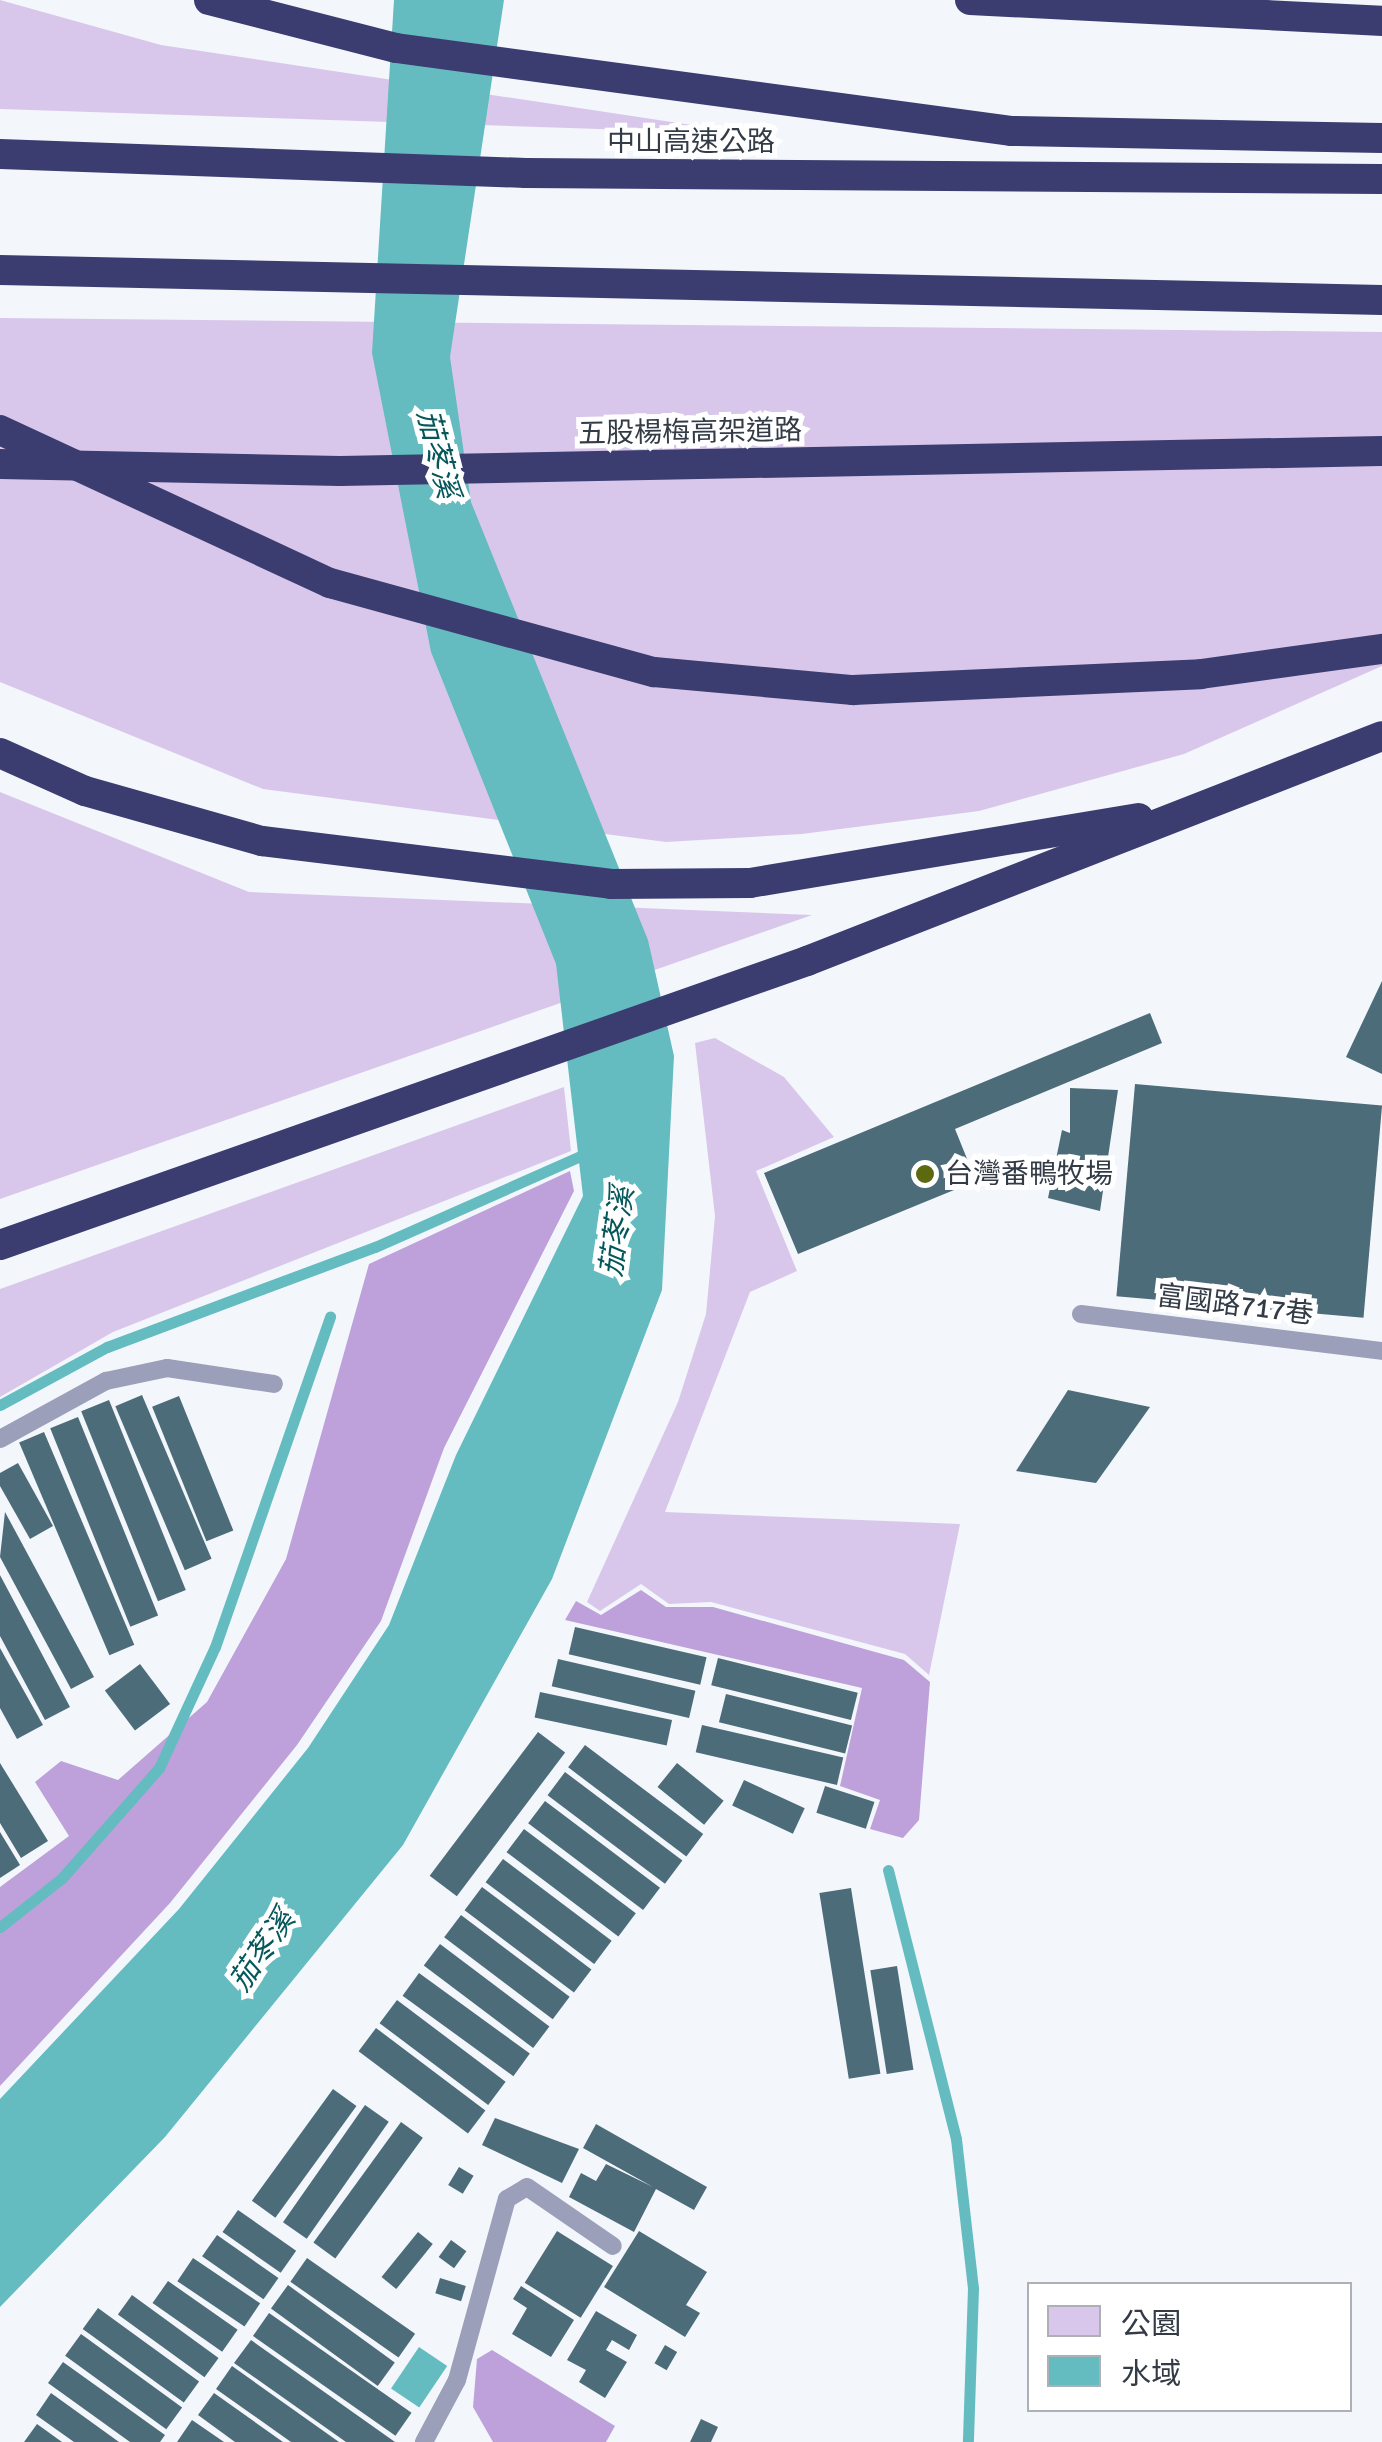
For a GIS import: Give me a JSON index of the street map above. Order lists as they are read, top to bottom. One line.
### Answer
{"streets":{"highway":["中山高速公路","五股楊梅高架道路"],"lane":["富國路717巷"]},"water":["茄苳溪"],"places":["台灣番鴨牧場"],"legend":["公園","水域"]}
